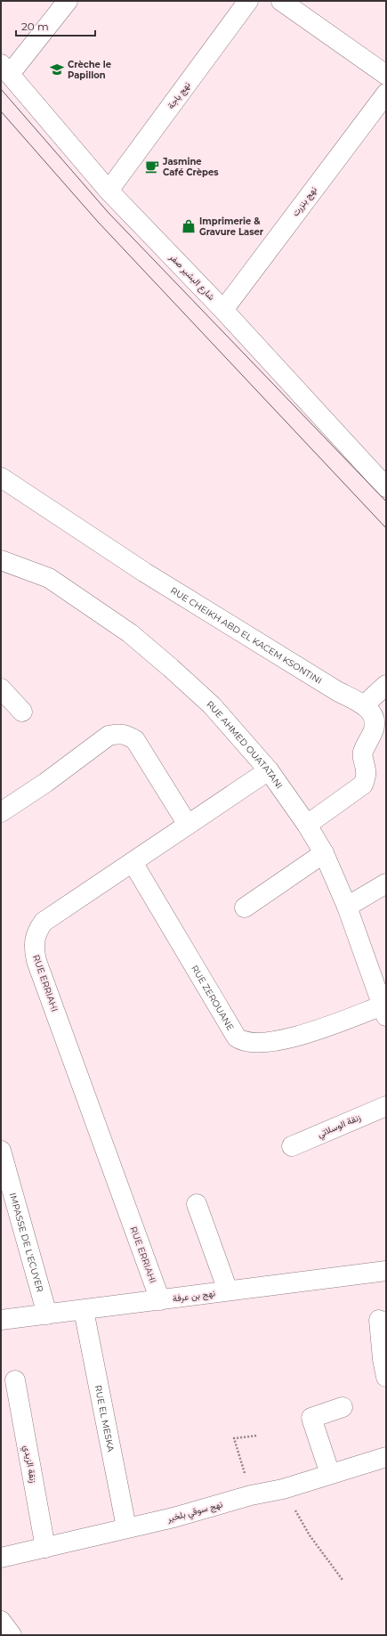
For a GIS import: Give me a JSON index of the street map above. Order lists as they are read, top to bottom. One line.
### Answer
{"streets":{"street":["نهج باجة","نهج بنزرت","شارع البشير صفر","RUE CHEIKH ABD EL KACEM KSONTINI","RUE AHMED OUATATANI","RUE ERRIAHI","RUE ZEROUANE","زنقة الوسلاتي","IMPASSE DE L'ECUYER","نهج بن عرفة","RUE EL MESKA","زنقة الزيدي","نهج سوقي بلخير"]},"crossings":[["نهج باجة","شارع البشير صفر"],["نهج بنزرت","شارع البشير صفر"],["RUE CHEIKH ABD EL KACEM KSONTINI","RUE AHMED OUATATANI"],["RUE AHMED OUATATANI","RUE ERRIAHI"],["RUE AHMED OUATATANI","RUE ZEROUANE"],["RUE ERRIAHI","RUE ZEROUANE"],["RUE ERRIAHI","نهج بن عرفة"],["IMPASSE DE L'ECUYER","نهج بن عرفة"],["نهج بن عرفة","RUE EL MESKA"],["RUE EL MESKA","نهج سوقي بلخير"],["زنقة الزيدي","نهج سوقي بلخير"]],"places":{"school or university":["Crèche le Papillon"],"cafe":["Jasmine Café Crèpes"],"shop":["Imprimerie & Gravure Laser"]},"scale_bar":"20 m"}
